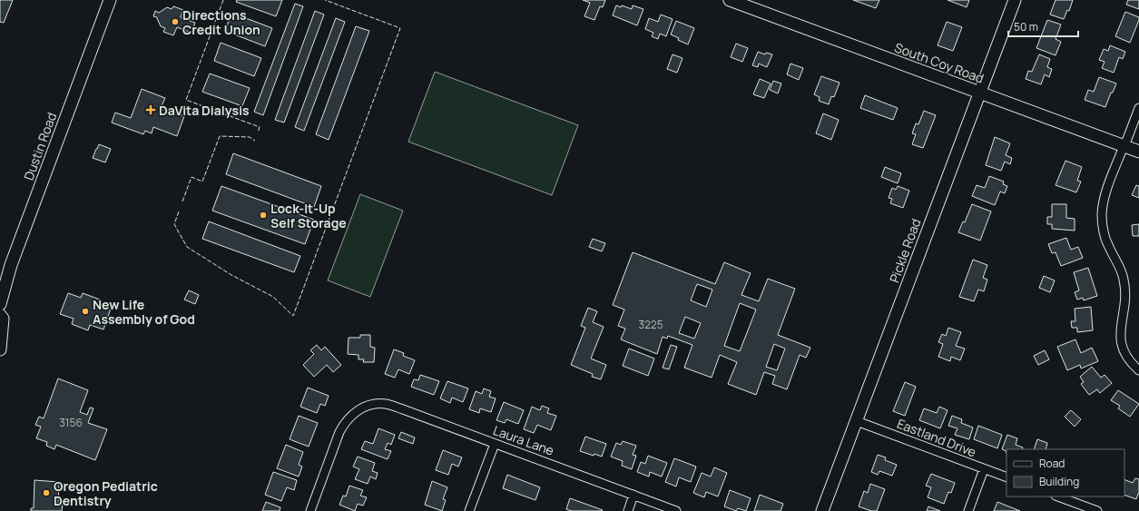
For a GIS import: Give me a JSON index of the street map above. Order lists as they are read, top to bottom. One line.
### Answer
{"streets":{"street":["South Coy Road","Dustin Road","Pickle Road","Eastland Drive","Laura Lane"]},"crossings":[["South Coy Road","Pickle Road"],["Pickle Road","Eastland Drive"]],"places":{"other":["Directions Credit Union","Lock-It-Up Self Storage","New Life Assembly of God","Oregon Pediatric Dentistry"],"health":["DaVita Dialysis"]},"house_numbers":["3225","3156"],"legend":["Road","Building"],"scale_bar":"50 m"}
